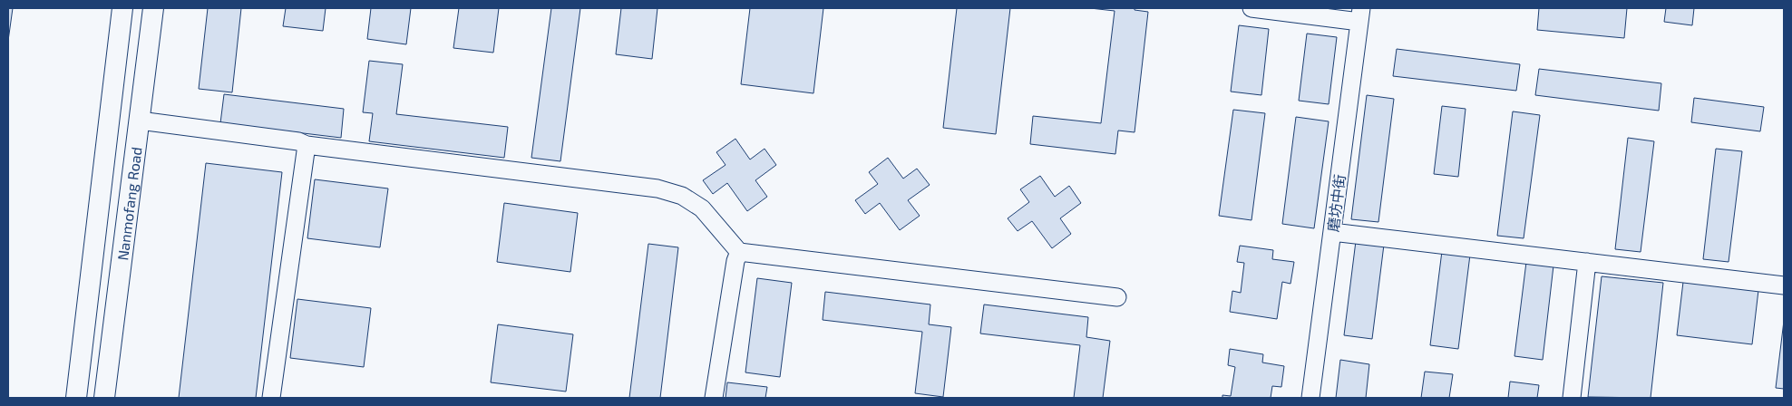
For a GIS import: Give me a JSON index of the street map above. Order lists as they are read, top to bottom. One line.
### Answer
{"streets":{"main road":["Nanmofang Road"],"street":["磨坊中街"]}}
